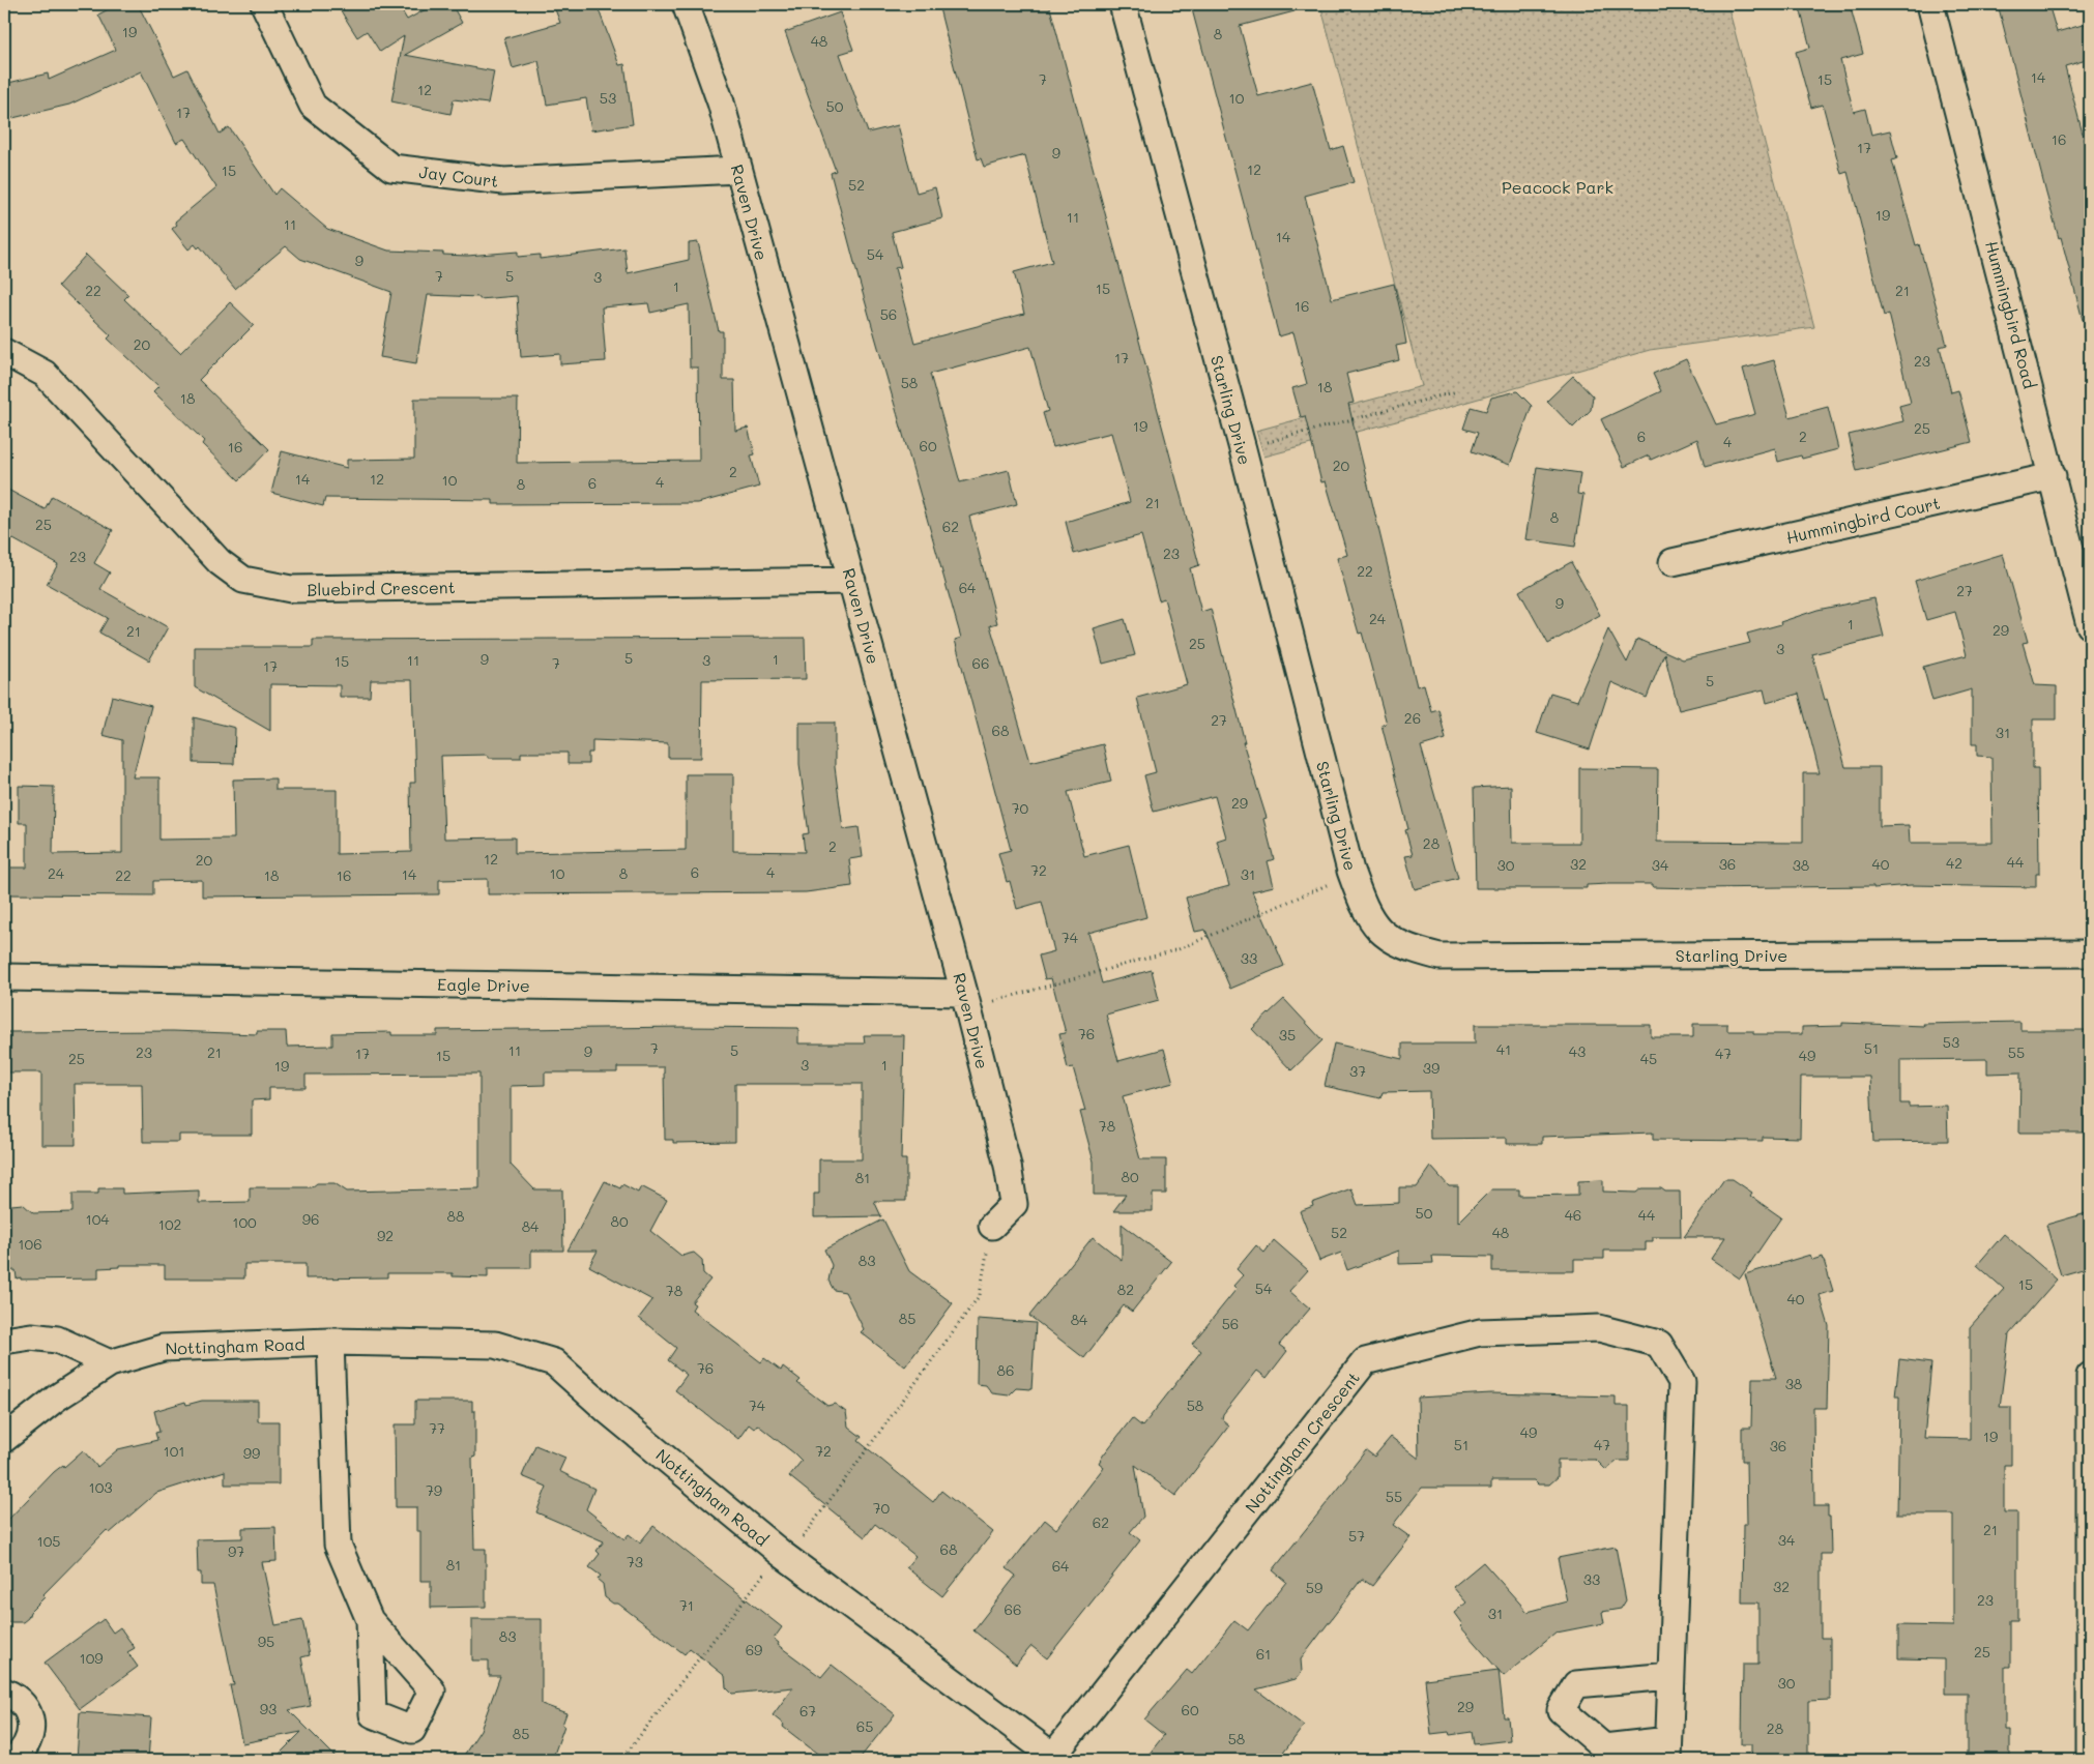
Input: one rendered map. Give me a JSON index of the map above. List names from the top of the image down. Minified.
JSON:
{"streets":{"street":["Jay Court","Raven Drive","Hummingbird Road","Starling Drive","Hummingbird Court","Bluebird Crescent","Eagle Drive","Nottingham Road","Nottingham Crescent"]},"crossings":[["Jay Court","Raven Drive"],["Raven Drive","Bluebird Crescent"],["Raven Drive","Eagle Drive"],["Hummingbird Road","Hummingbird Court"],["Nottingham Road","Nottingham Crescent"]],"parks":["Peacock Park"],"house_numbers":["19","8","48","14","7","15","12","53","10","50","17","16","17","9","12","15","52","19","11","11","14","54","9","7","5","3","1","15","22","21","16","56","20","17","23","58","18","18","19","25","6","2","4","60","16","20","2","14","12","10","4","6","8","21","8","25","62","23","23","22","64","27","9","24","1","29","21","25","3","5","9","1","11","3","15","7","66","17","5","26","27","68","31","29","70","28","2","12","20","44","42","32","36","40","30","34","38","72","6","4","24","10","8","14","31","22","18","16","74","33","76","35","53","7","51","41","11","5","9","43","23","21","55","17","47","15","49","25","45","3","1","19","39","37","78","80","81","50","46","44","88","104","96","80","100","102","84","52","48","92","106","83","15","54","82","78","40","85","84","56","76","86","38","74","58","77","49","19","51","47","36","101","72","99","103","79","55","70","62","21","57","34","105","68","97","73","81","64","33","32","59","23","71","66","31","83","95","69","25","61","109","30","29","93","60","67","65","28","85","58"]}
